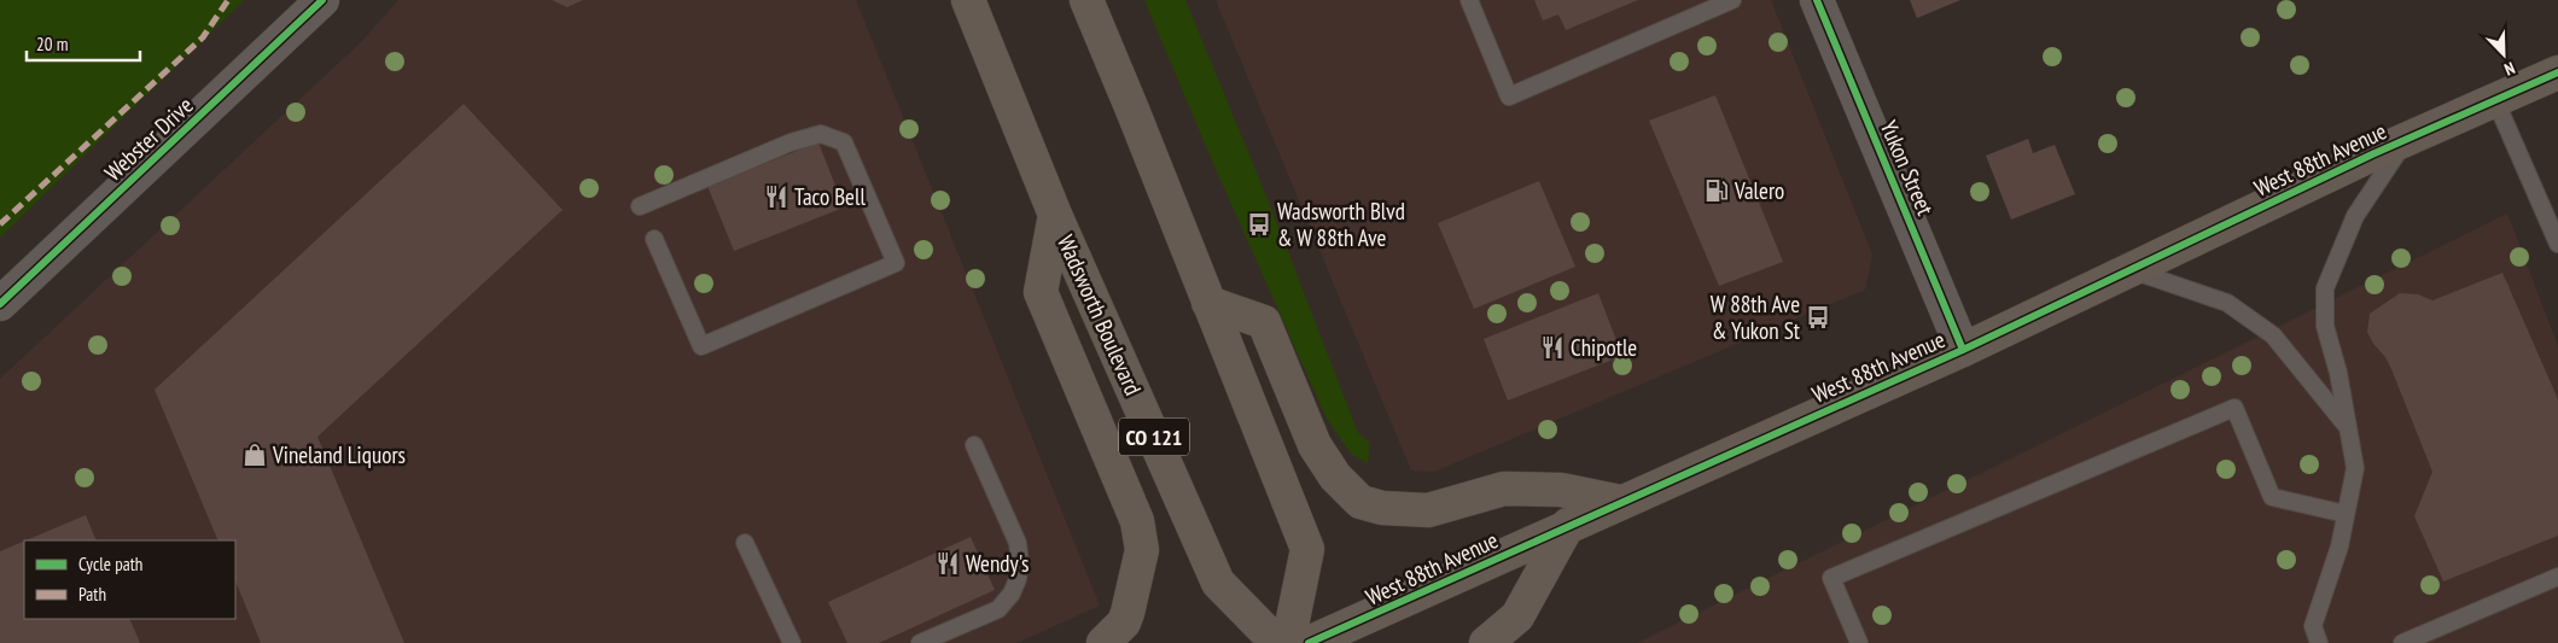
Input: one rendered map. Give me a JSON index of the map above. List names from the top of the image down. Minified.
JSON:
{"streets":{"main road":["West 88th Avenue","Wadsworth Boulevard","CO 121"],"street":["Webster Drive","Yukon Street"]},"crossings":[["West 88th Avenue","Yukon Street"]],"places":{"fuel station":["Valero"],"restaurant":["Taco Bell","Chipotle","Wendy's"],"bus stop":["Wadsworth Blvd & W 88th Ave","W 88th Ave & Yukon St"],"shop":["Vineland Liquors"]},"legend":["Cycle path","Path"],"scale_bar":"20 m","north":"bottom right"}
